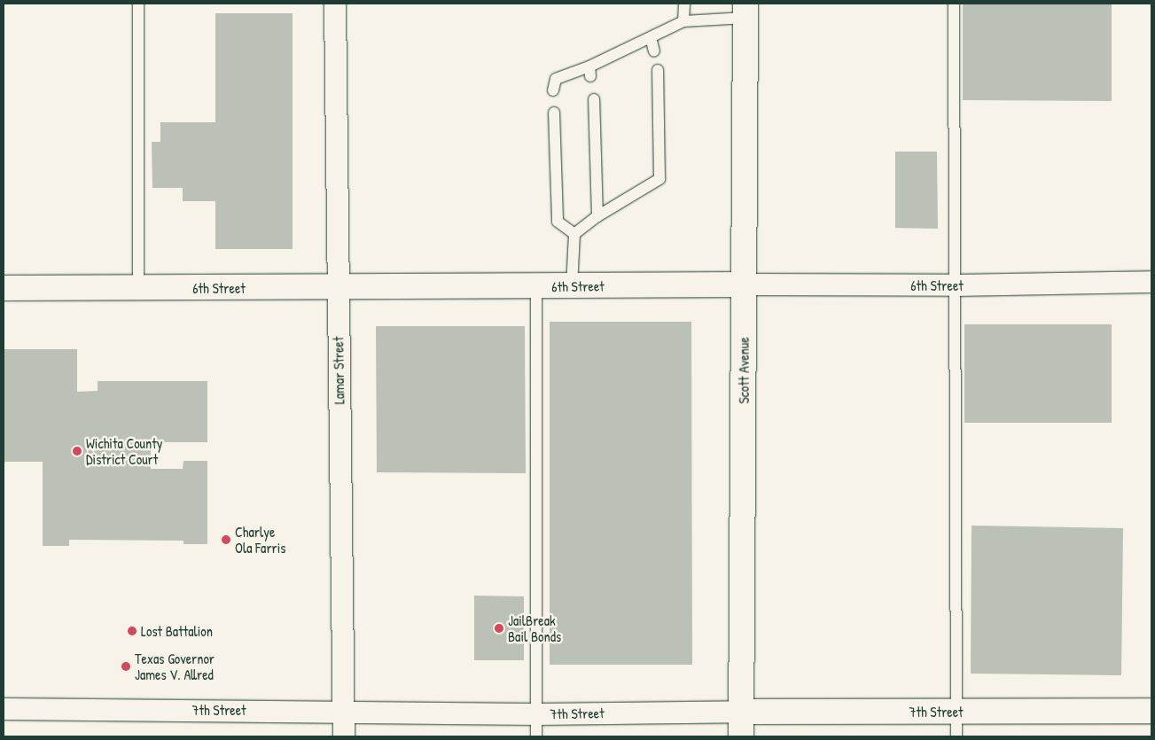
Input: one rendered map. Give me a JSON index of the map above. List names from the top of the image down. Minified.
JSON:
{"streets":{"main road":["6th Street","Scott Avenue","7th Street"],"street":["Lamar Street"]},"crossings":[["6th Street","Lamar Street"],["6th Street","Scott Avenue"],["Lamar Street","7th Street"],["Scott Avenue","7th Street"]],"places":["Wichita County District Court","Charlye Ola Farris","JailBreak Bail Bonds","Lost Battalion","Texas Governor James V. Allred"]}
